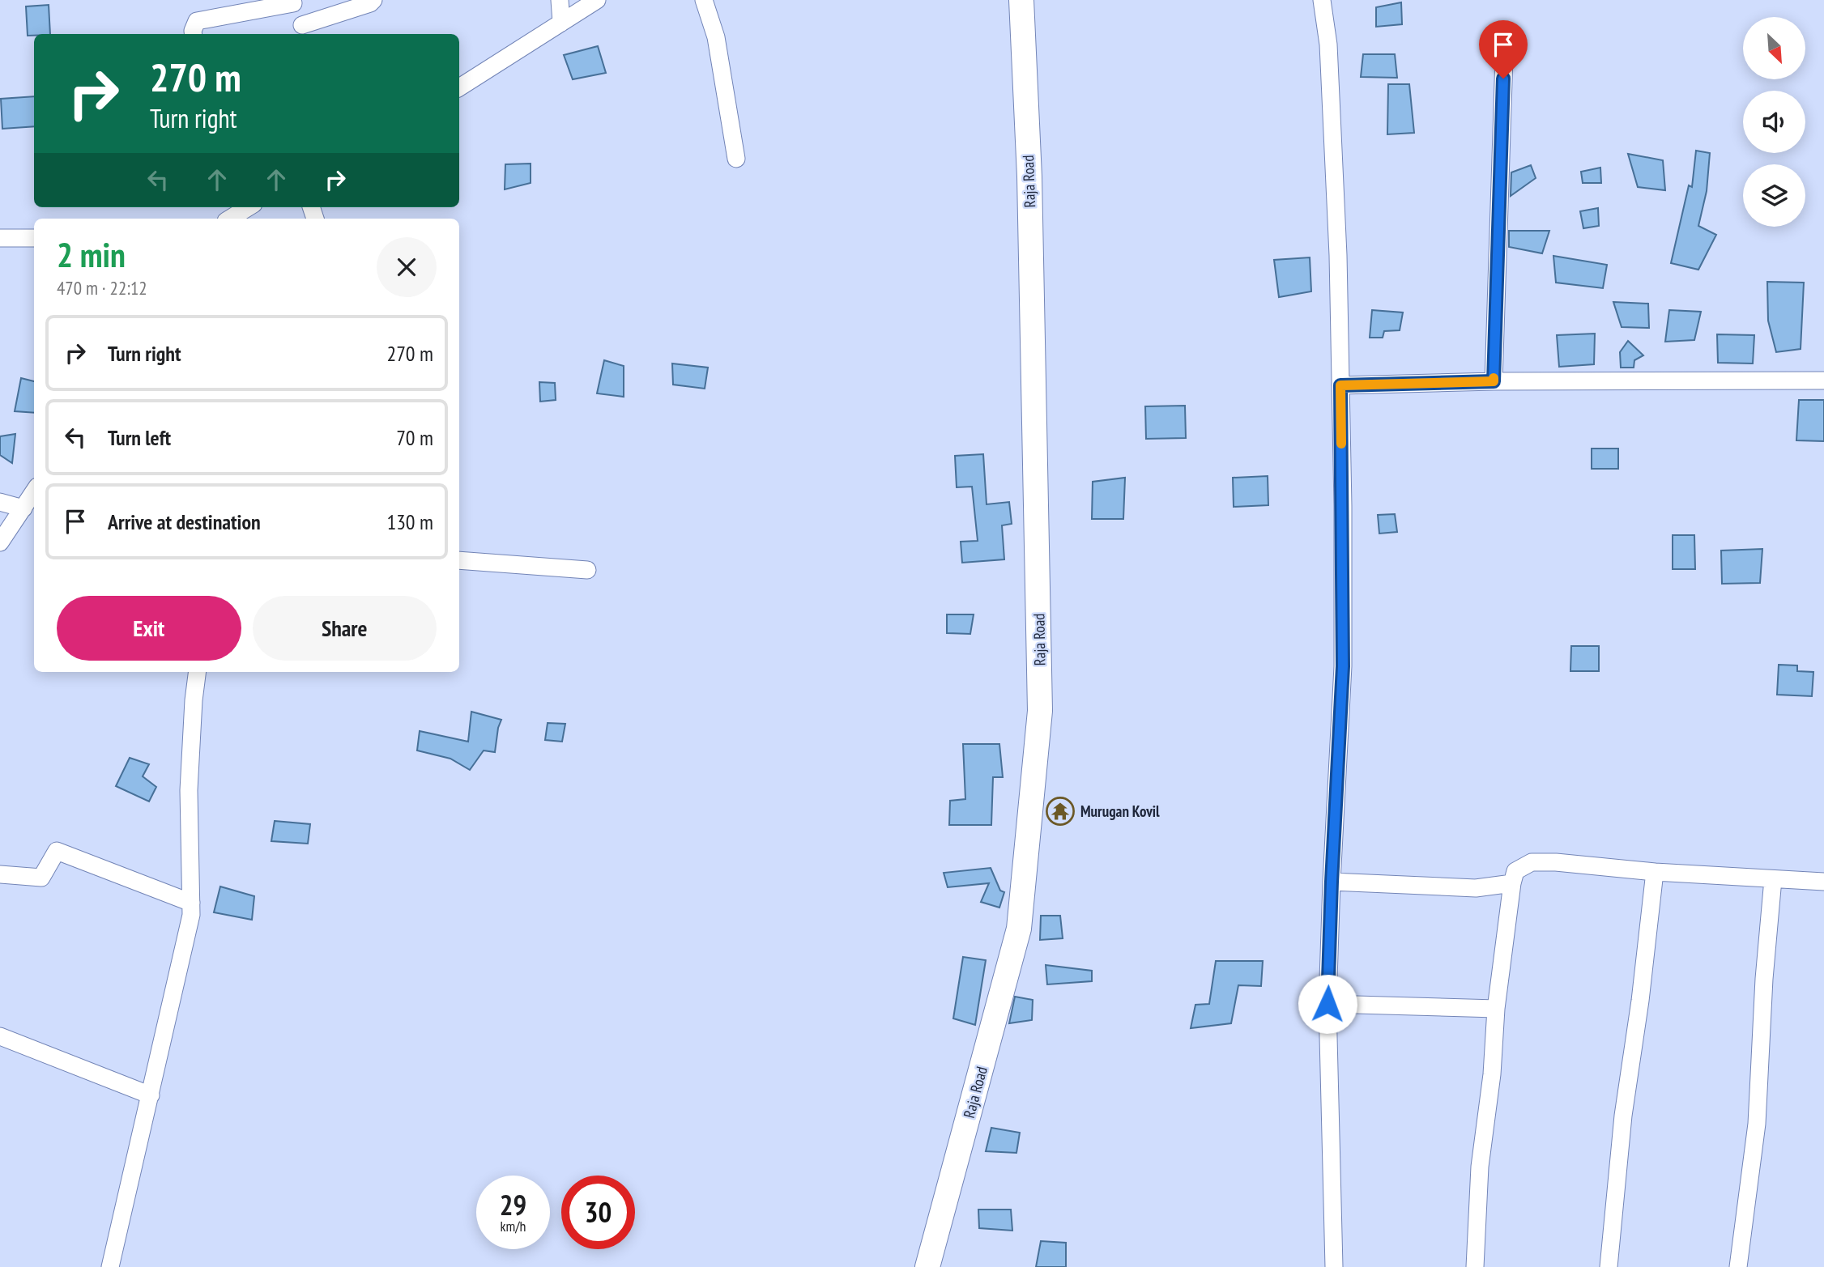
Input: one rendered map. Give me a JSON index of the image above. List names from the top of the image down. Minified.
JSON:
{"streets":{"street":["Raja Road"]},"places":{"temple":["Murugan Kovil"]},"north":"bottom right","page":{"turn":["270 m","Turn right"],"heading":["2 min","470 m · 22:12"],"list":[{"name":"Turn right","value":"270 m"},{"name":"Turn left","value":"70 m"},{"name":"Arrive at destination","value":"130 m"}],"buttons":["Exit","Share"],"speed":"29 km/h","limit":"30"}}
